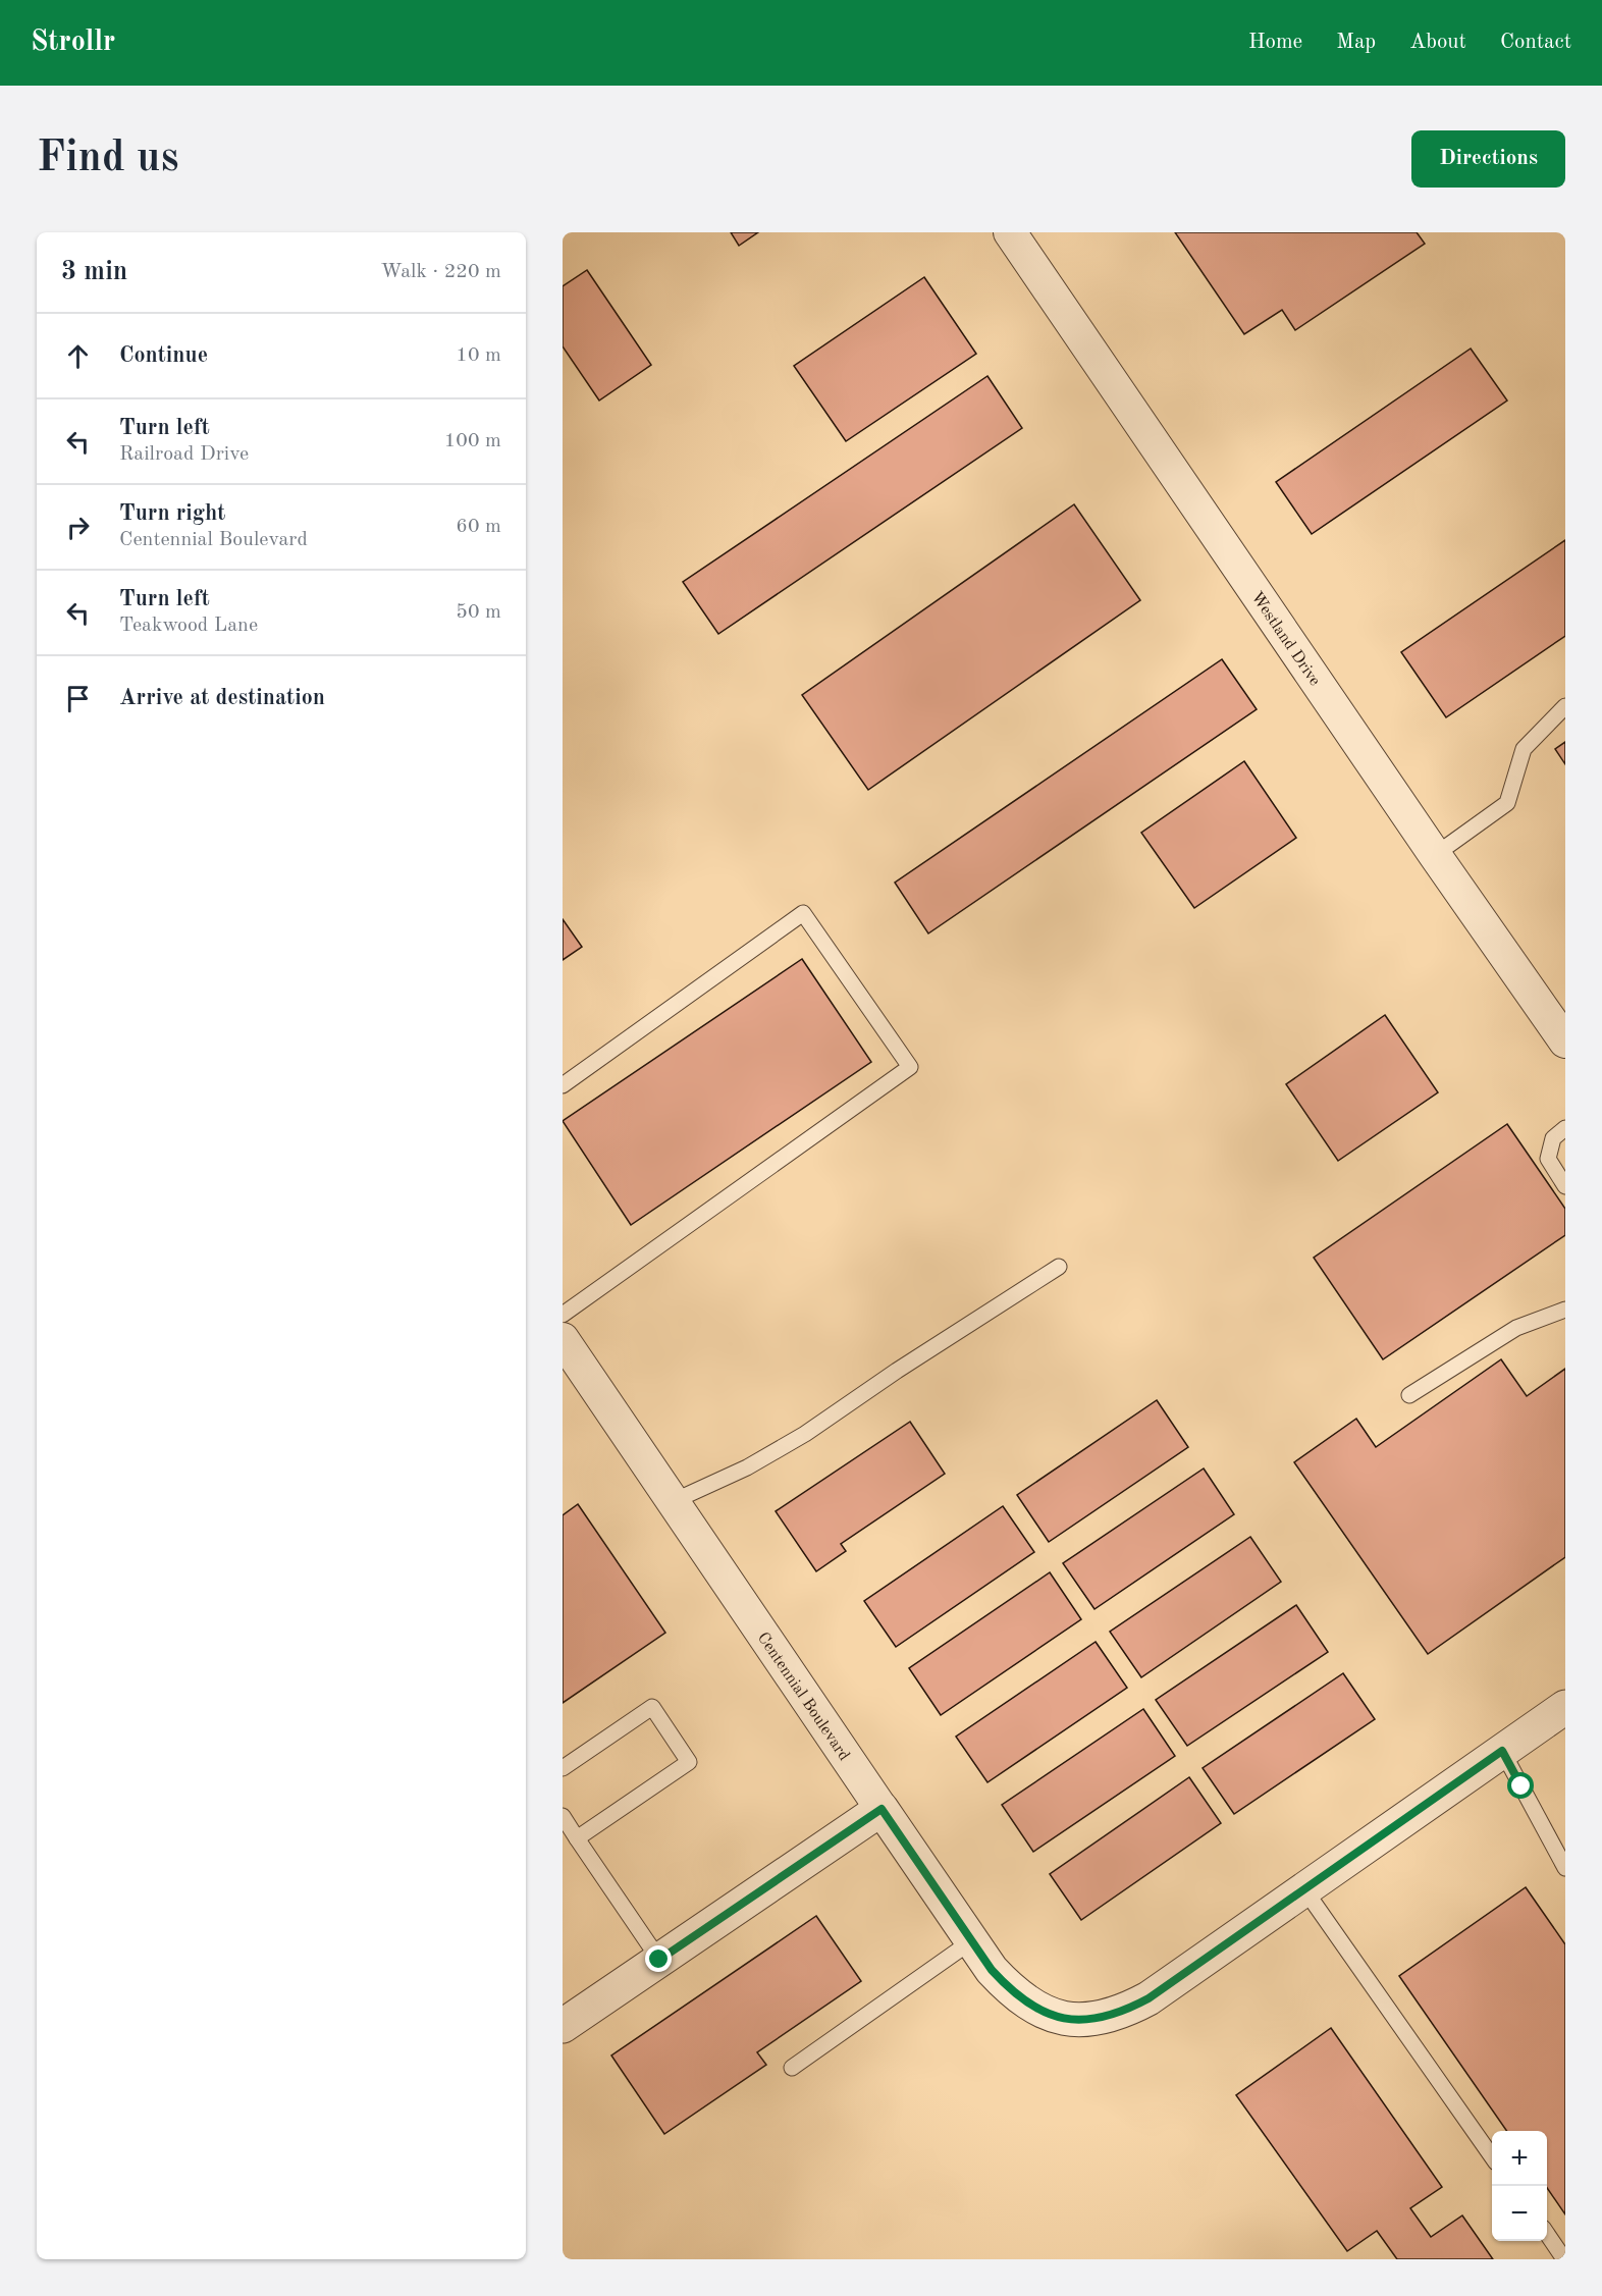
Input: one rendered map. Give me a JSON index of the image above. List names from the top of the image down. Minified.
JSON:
{"streets":{"street":["Westland Drive","Centennial Boulevard"]},"page":{"header":"Strollr","nav":["Home","Map","About","Contact"],"buttons":"Directions","title":"Find us","heading":["3 min","Walk · 220 m"],"list":[["Continue","10 m"],["Turn left","Railroad Drive","100 m"],["Turn right","Centennial Boulevard","60 m"],["Turn left","Teakwood Lane","50 m"],"Arrive at destination"],"map_buttons":["+","−"]}}
